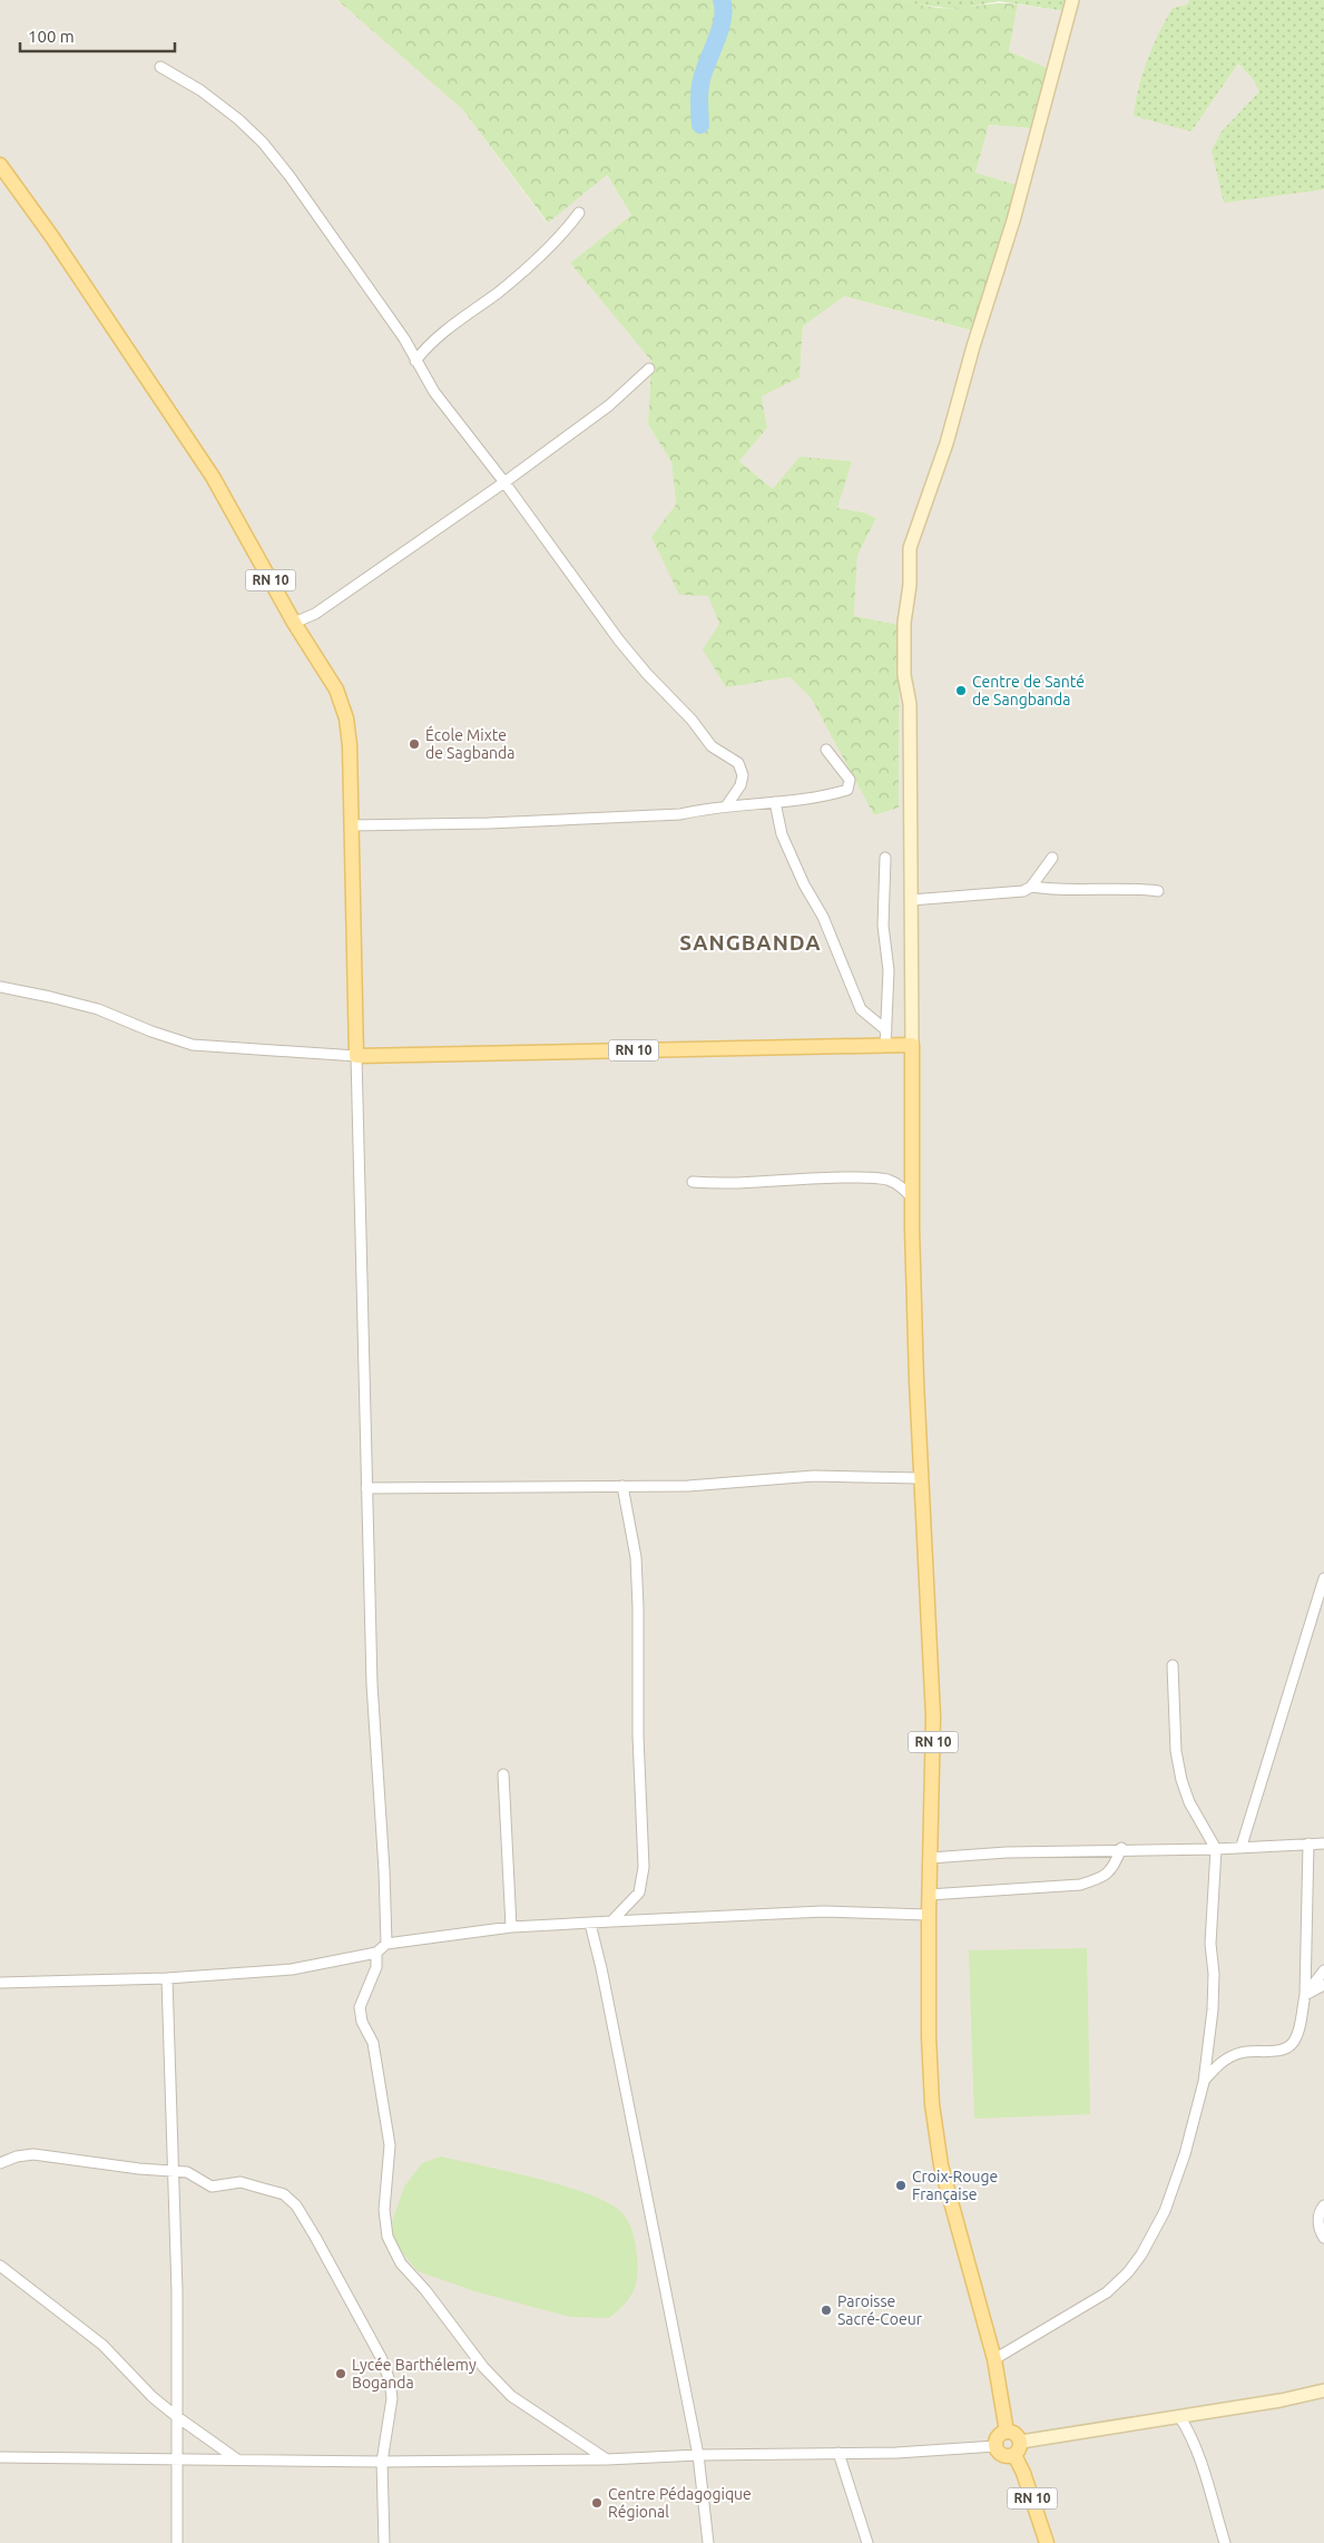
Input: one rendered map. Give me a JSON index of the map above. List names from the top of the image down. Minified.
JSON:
{"streets":{"main road":["RN 10"]},"districts":["SANGBANDA"],"places":["Centre de Santé de Sangbanda","École Mixte de Sagbanda","Croix-Rouge Française","Paroisse Sacré-Coeur","Lycée Barthélemy Boganda","Centre Pédagogique Régional"],"scale_bar":"100 m"}
